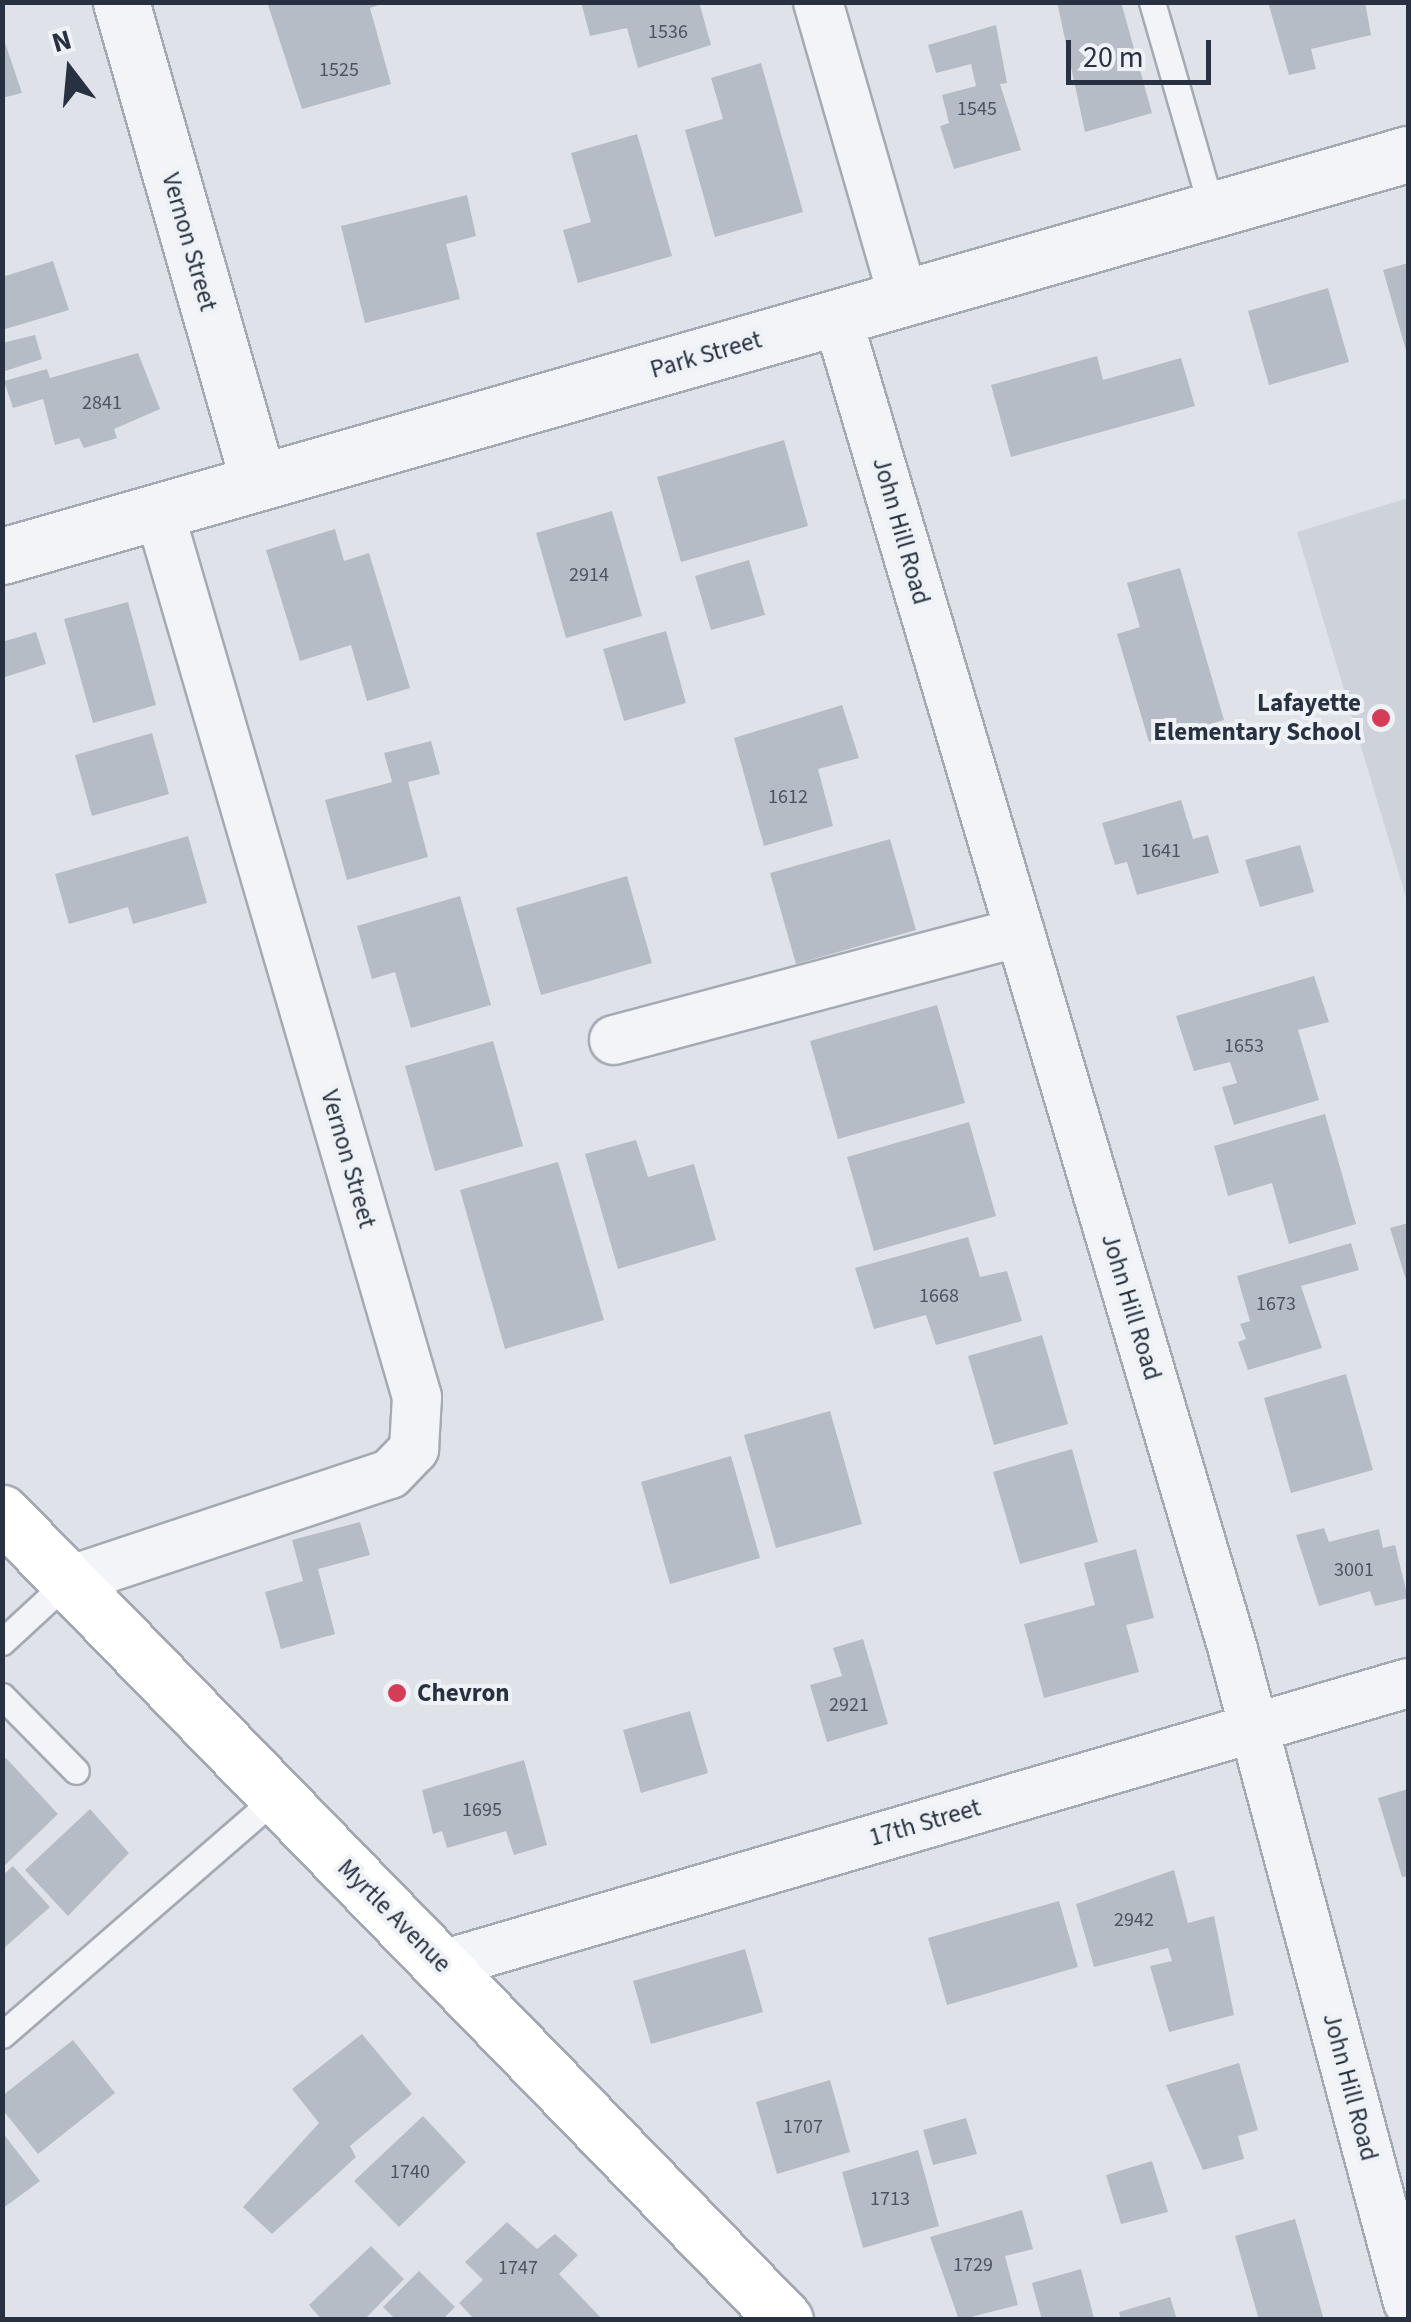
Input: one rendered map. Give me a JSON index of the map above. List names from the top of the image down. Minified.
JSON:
{"streets":{"main road":["Myrtle Avenue"],"street":["Vernon Street","Park Street","John Hill Road","17th Street"]},"crossings":[["Vernon Street","Park Street"],["Vernon Street","Myrtle Avenue"],["Park Street","John Hill Road"],["John Hill Road","17th Street"],["17th Street","Myrtle Avenue"]],"places":["Lafayette Elementary School","Chevron"],"house_numbers":["1536","1525","1545","2841","2914","1612","1641","1653","1668","1673","3001","2921","1695","2942","1707","1740","1713","1729","1747"],"scale_bar":"20 m","north":"top"}
